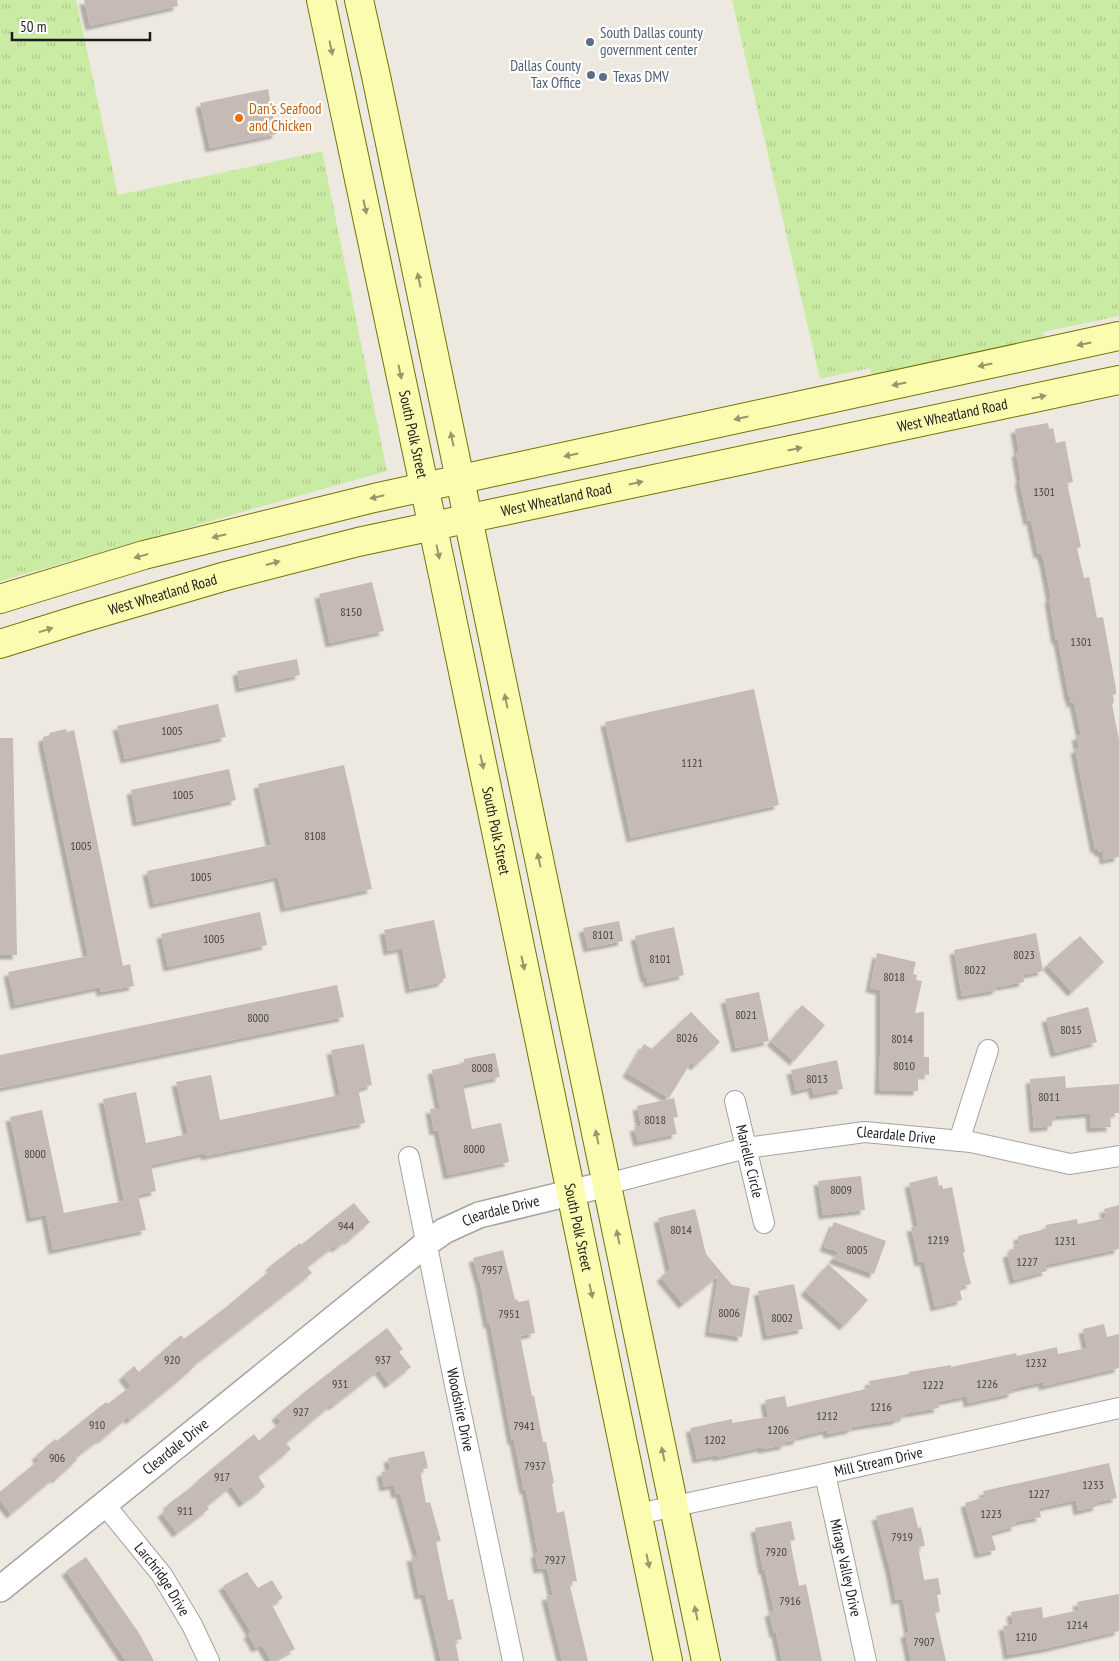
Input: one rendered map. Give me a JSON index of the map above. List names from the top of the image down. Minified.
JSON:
{"streets":{"main road":["West Wheatland Road","South Polk Street"],"street":["Cleardale Drive","Marielle Circle","Woodshire Drive","Mill Stream Drive","Mirage Valley Drive","Larchridge Drive"]},"crossings":[["West Wheatland Road","South Polk Street"],["South Polk Street","Cleardale Drive"],["South Polk Street","Mill Stream Drive"],["Cleardale Drive","Marielle Circle"],["Cleardale Drive","Woodshire Drive"],["Cleardale Drive","Larchridge Drive"],["Mill Stream Drive","Mirage Valley Drive"]],"places":["South Dallas county government center","Dallas County Tax Office","Texas DMV","Dan's Seafood and Chicken"],"house_numbers":["1301","8150","1301","1005","1121","1005","8108","1005","1005","8101","1005","8023","8101","8022","8018","8021","8000","8015","8026","8014","8010","8008","8013","8011","8018","8000","8000","8009","944","8014","1219","1231","8005","1227","7957","8006","7951","8002","920","937","1232","931","1226","1222","1216","927","1212","910","7941","1206","1202","906","7937","917","1233","1227","911","1223","7919","7920","7927","7916","1214","1210","7907"],"scale_bar":"50 m"}
